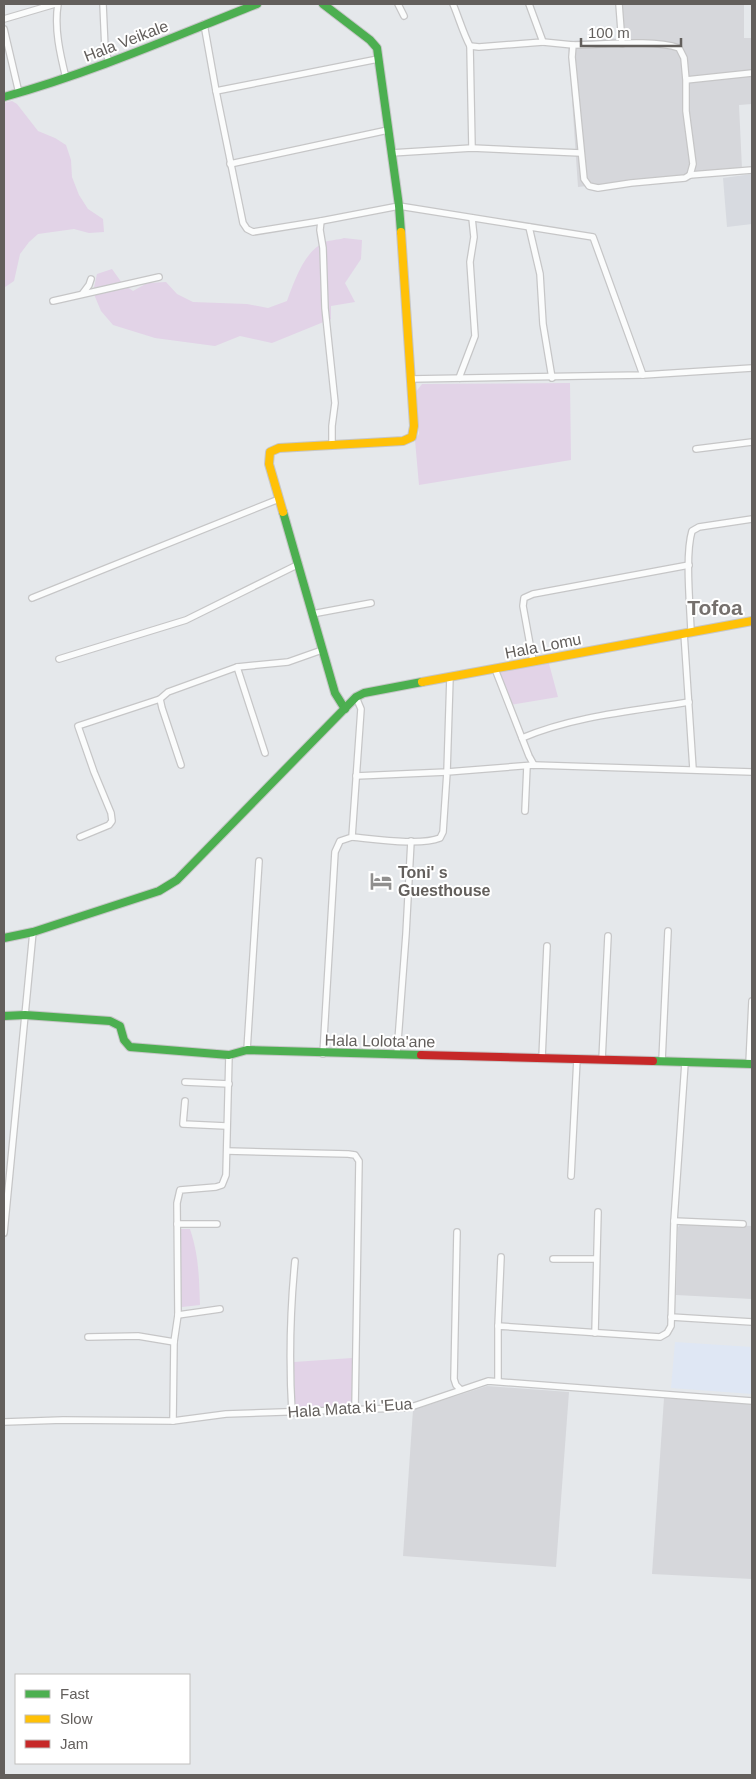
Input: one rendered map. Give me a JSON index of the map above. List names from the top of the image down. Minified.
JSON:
{"streets":{"street":["Hala Veikale","Hala Lomu","Hala Lolota'ane","Hala Mata ki 'Eua"]},"districts":["Tofoa"],"places":{"hotel":["Toni' s Guesthouse"]},"legend":["Fast","Slow","Jam"],"scale_bar":"100 m"}
